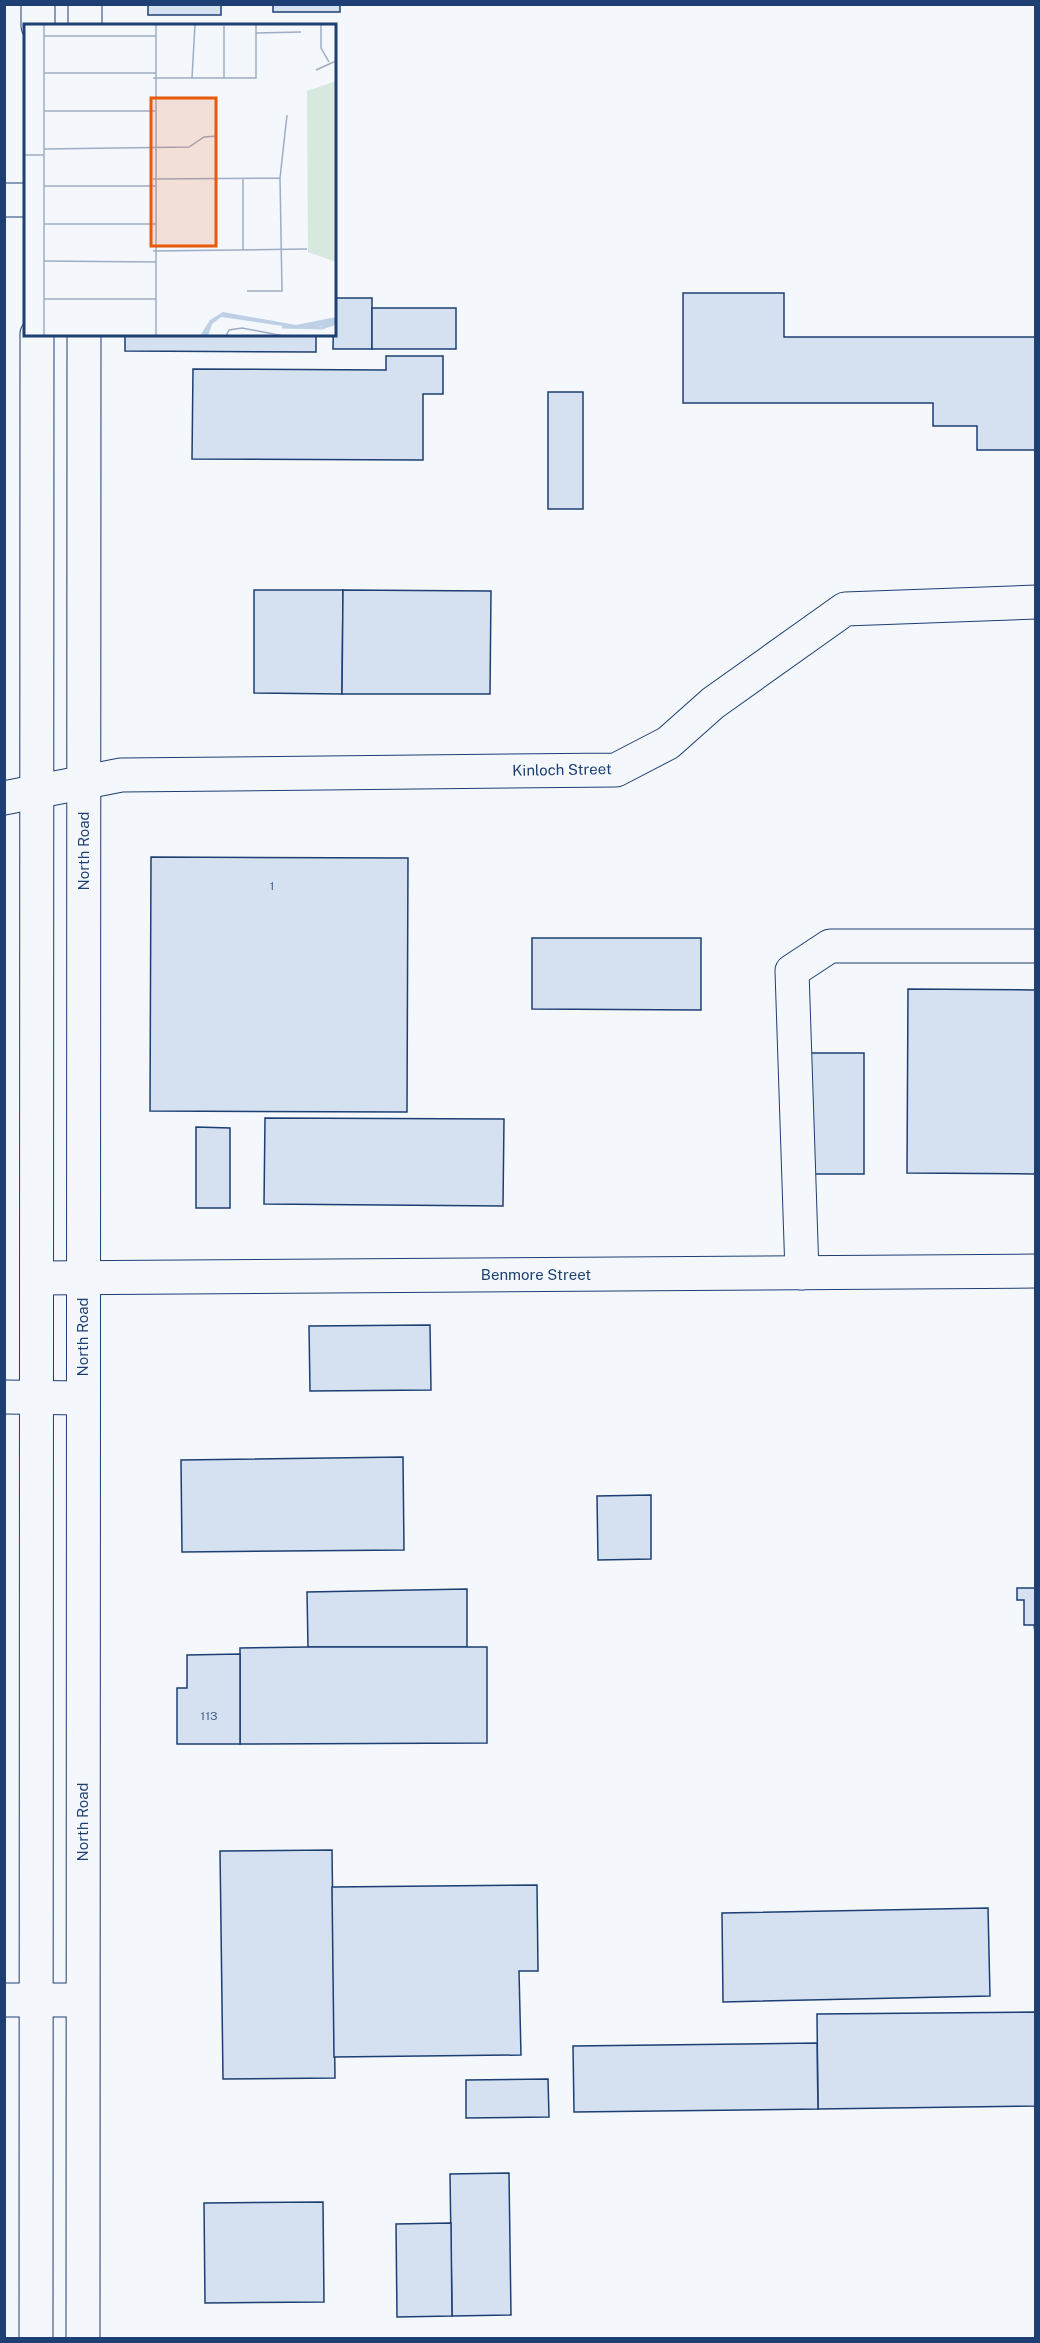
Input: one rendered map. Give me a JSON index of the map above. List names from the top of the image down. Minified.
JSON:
{"streets":{"main road":["Kinloch Street","North Road","Benmore Street"]},"crossings":[["Kinloch Street","North Road"],["North Road","Benmore Street"]],"house_numbers":["1","113"]}
